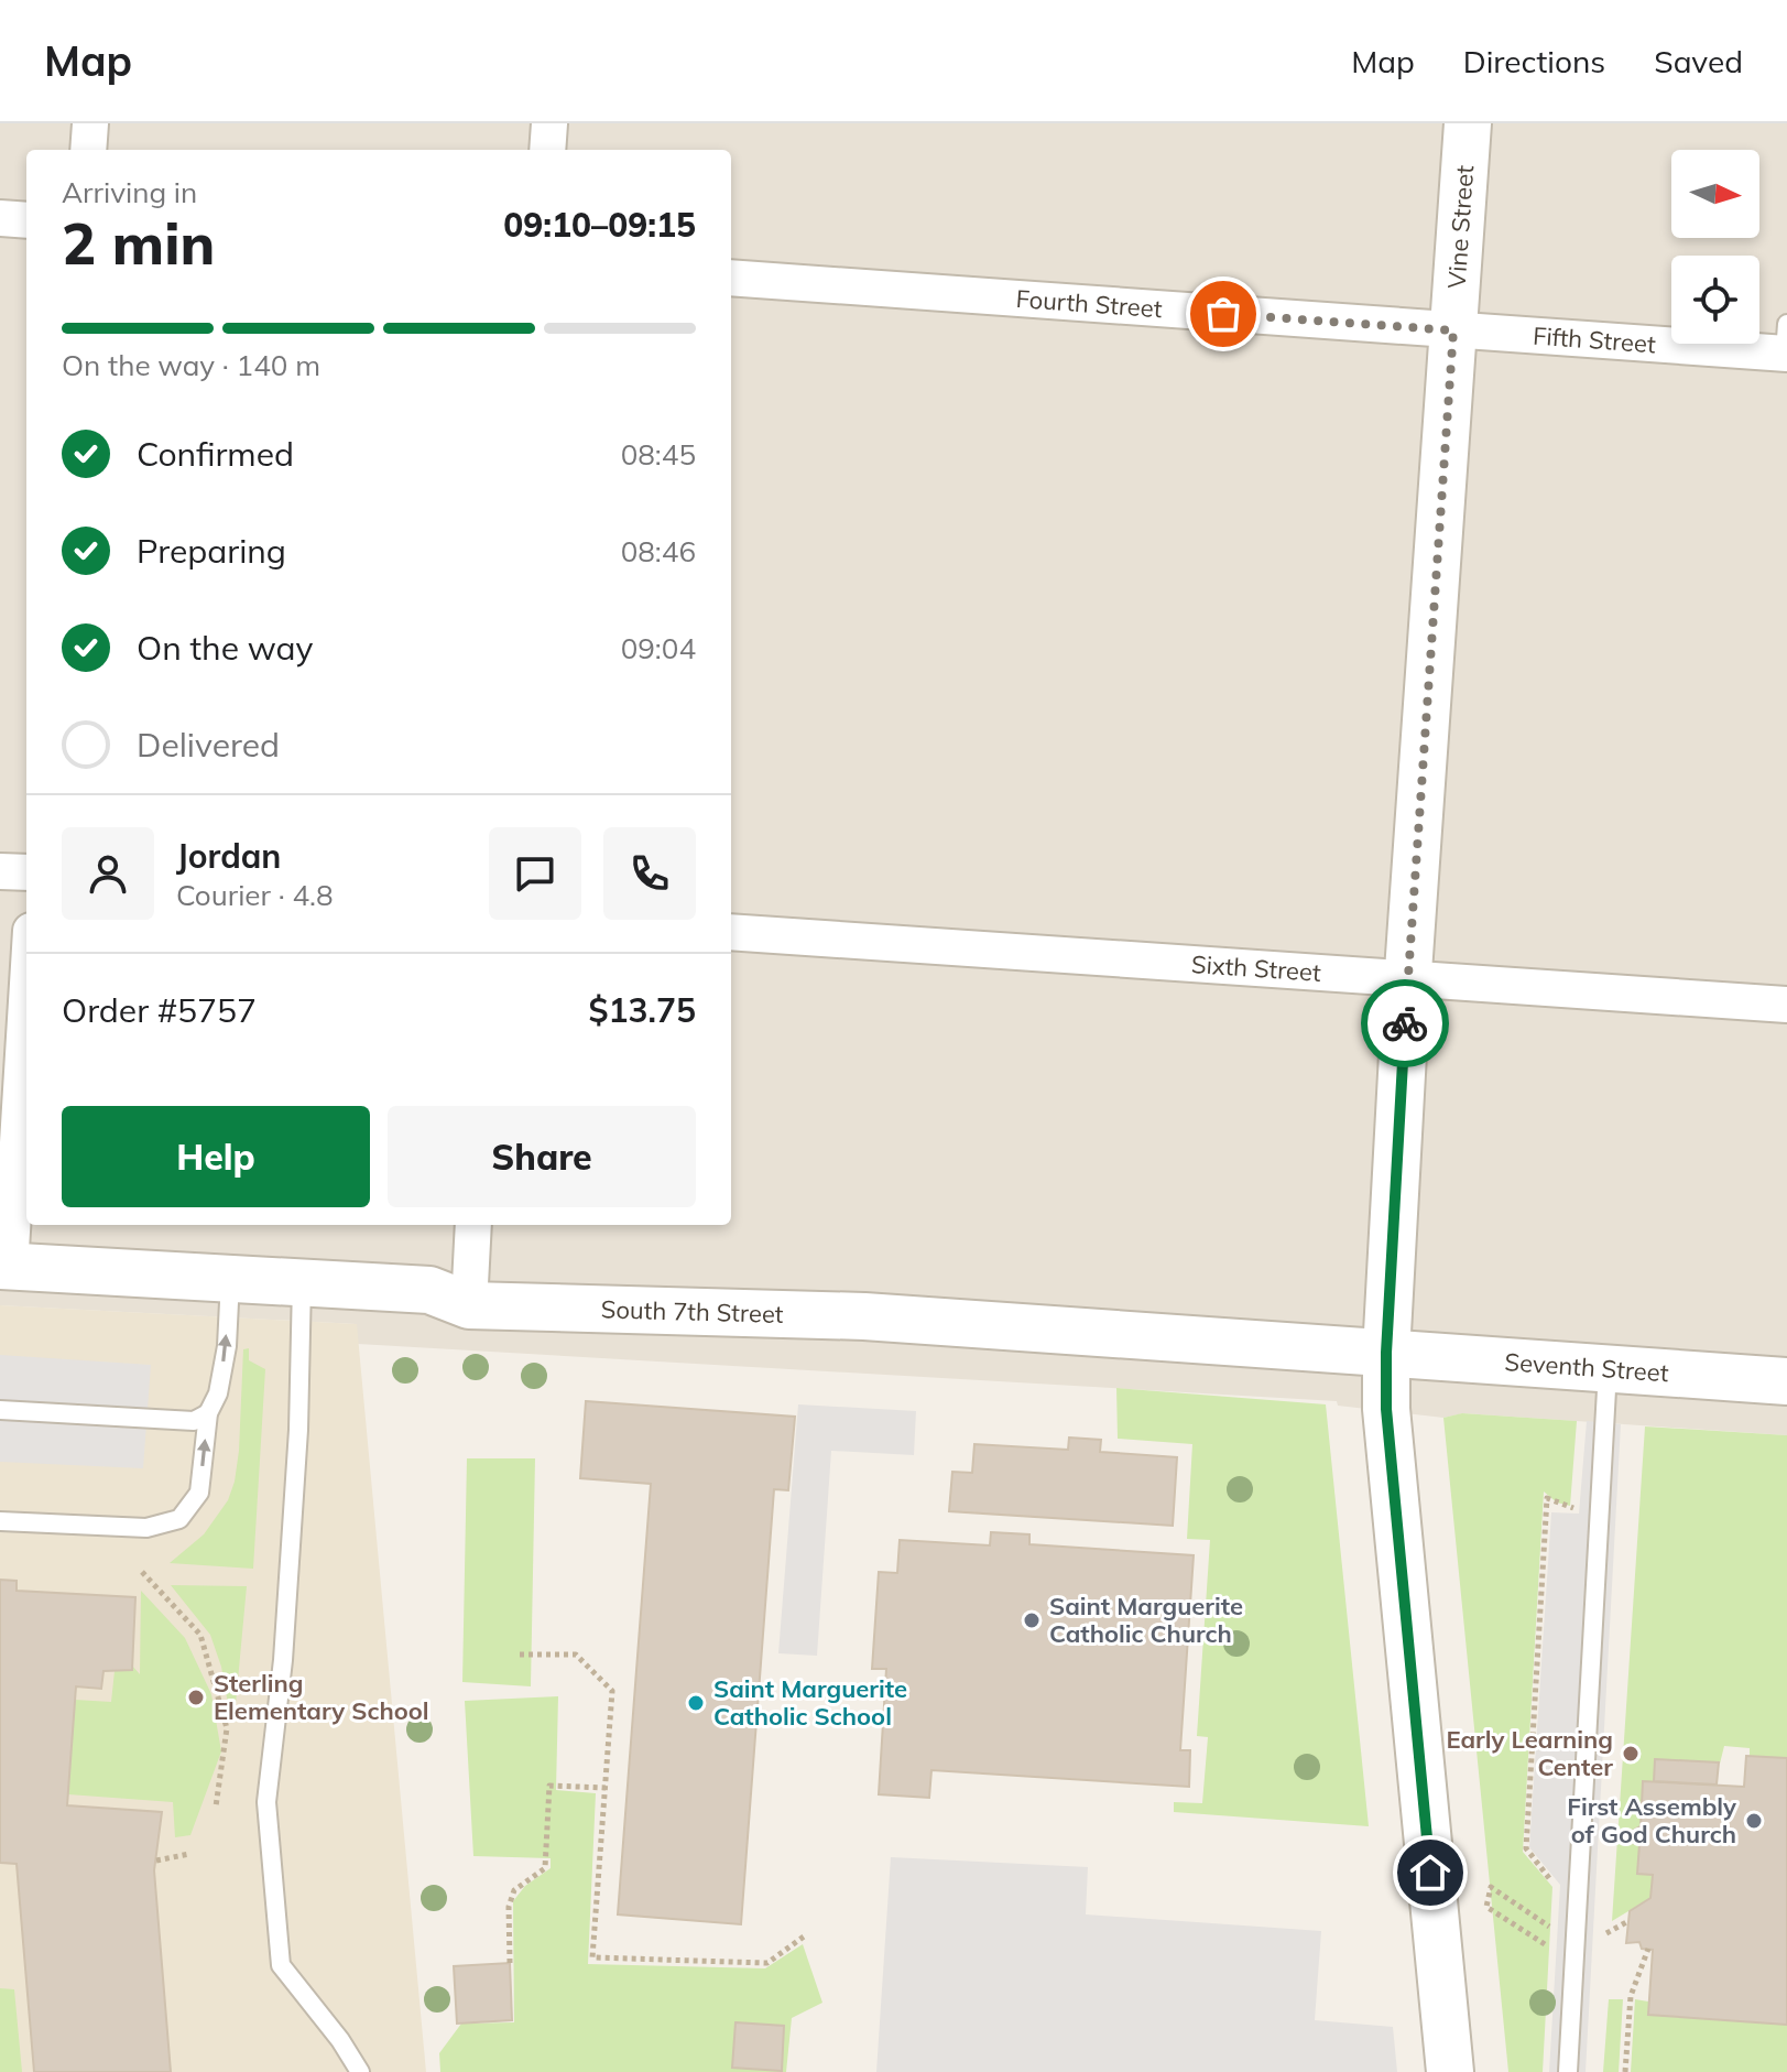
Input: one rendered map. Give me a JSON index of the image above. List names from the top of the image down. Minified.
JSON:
{"streets":{"street":["Vine Street","Fourth Street","Fifth Street","Sixth Street","South 7th Street","Seventh Street"]},"crossings":[["Vine Street","Fourth Street"],["Vine Street","Fifth Street"],["Vine Street","Sixth Street"],["Vine Street","South 7th Street"],["Vine Street","Seventh Street"],["Fourth Street","Fifth Street"],["South 7th Street","Seventh Street"]],"places":["Saint Marguerite Catholic Church","Sterling Elementary School","Saint Marguerite Catholic School","Early Learning Center","First Assembly of God Church"],"north":"right","page":{"header":"Map","nav":["Map","Directions","Saved"],"heading":["2 min","Arriving in","09:10–09:15"],"panel":["Jordan","Courier · 4.8","Order #5757","$13.75"],"bar":"On the way · 140 m","list":[["Confirmed","08:45"],["Preparing","08:46"],["On the way","09:04"],"Delivered"],"buttons":["Help","Share"]}}
